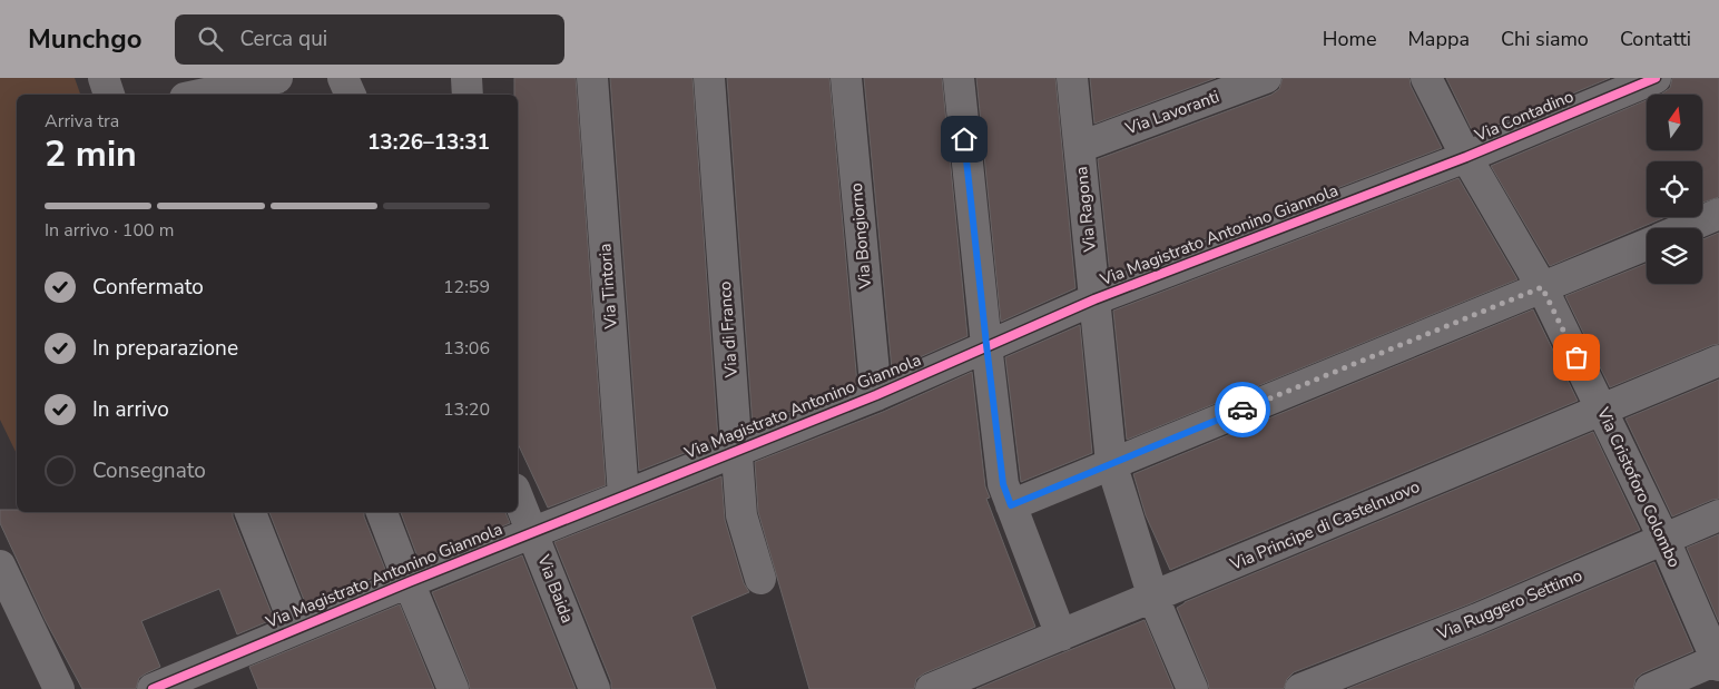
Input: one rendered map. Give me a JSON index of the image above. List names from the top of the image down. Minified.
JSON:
{"streets":{"street":["Via Lavoranti","Via Contadino","Via Ragona","Via Magistrato Antonino Giannola","Via Bongiorno","Via Tintoria","Via di Franco","Via Cristoforo Colombo","Via Principe di Castelnuovo","Via Baida","Via Ruggero Settimo"]},"crossings":[["Via Lavoranti","Via Ragona"],["Via Contadino","Via Magistrato Antonino Giannola"],["Via Contadino","Via Cristoforo Colombo"],["Via Ragona","Via Magistrato Antonino Giannola"],["Via Ragona","Via Principe di Castelnuovo"],["Via Magistrato Antonino Giannola","Via Bongiorno"],["Via Magistrato Antonino Giannola","Via Tintoria"],["Via Magistrato Antonino Giannola","Via di Franco"],["Via Magistrato Antonino Giannola","Via Cristoforo Colombo"],["Via Magistrato Antonino Giannola","Via Baida"],["Via Cristoforo Colombo","Via Principe di Castelnuovo"],["Via Cristoforo Colombo","Via Ruggero Settimo"]],"north":"top","page":{"header":"Munchgo","search":"Cerca qui","nav":["Home","Mappa","Chi siamo","Contatti"],"heading":["2 min","Arriva tra","13:26–13:31"],"bar":"In arrivo · 100 m","list":[["Confermato","12:59"],["In preparazione","13:06"],["In arrivo","13:20"],"Consegnato"]}}
